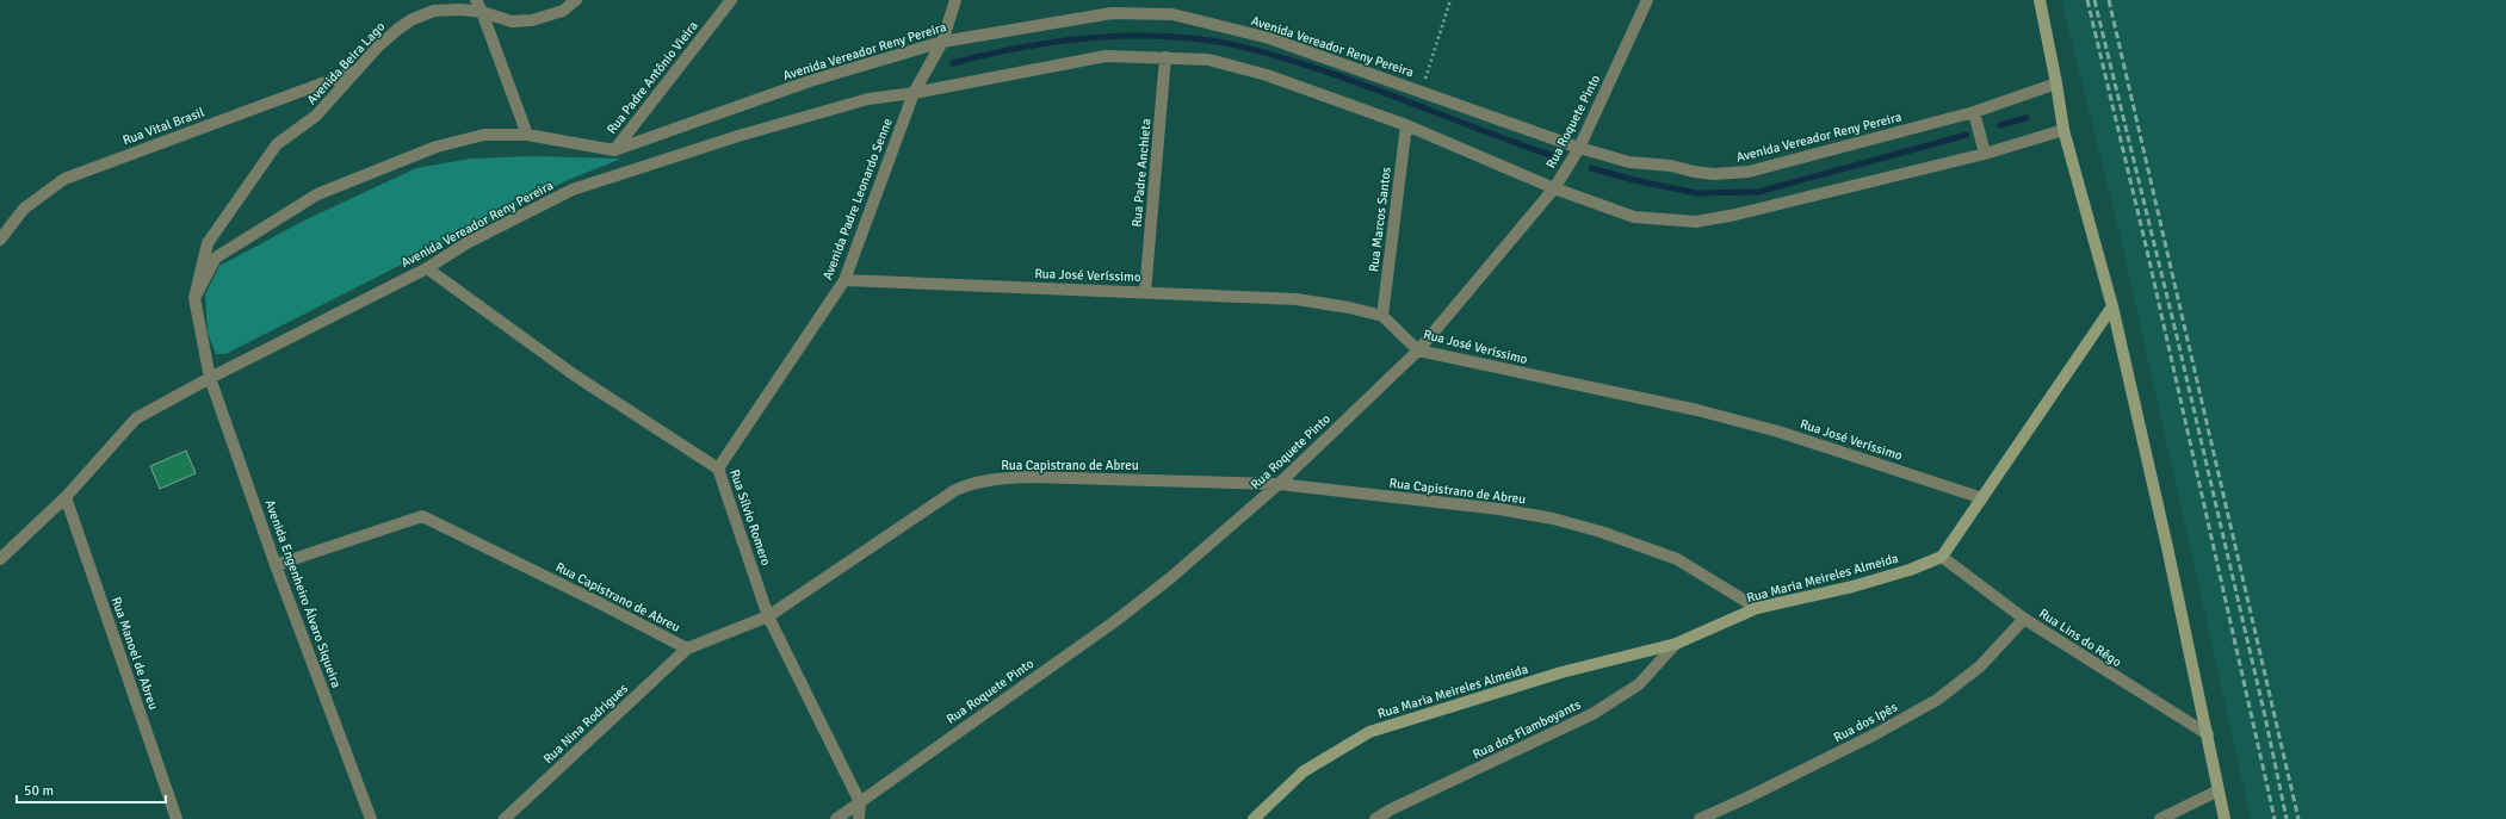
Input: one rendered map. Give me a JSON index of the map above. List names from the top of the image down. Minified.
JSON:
{"streets":{"street":["Avenida Vereador Reny Pereira","Avenida Beira Lago","Rua Padre Antônio Vieira","Rua Roquete Pinto","Rua Vital Brasil","Rua Padre Anchieta","Avenida Padre Leonardo Senne","Rua Marcos Santos","Rua José Veríssimo","Rua Capistrano de Abreu","Rua Sílvio Romero","Rua Maria Meireles Almeida","Avenida Engenheiro Álvaro Siqueira","Rua Lins do Rêgo","Rua Manoel de Abreu","Rua dos Ipês","Rua Nina Rodrigues","Rua dos Flamboyants"]},"crossings":[["Avenida Vereador Reny Pereira","Avenida Beira Lago"],["Avenida Vereador Reny Pereira","Rua Padre Antônio Vieira"],["Avenida Vereador Reny Pereira","Rua Roquete Pinto"],["Avenida Vereador Reny Pereira","Rua Padre Anchieta"],["Avenida Vereador Reny Pereira","Avenida Padre Leonardo Senne"],["Avenida Vereador Reny Pereira","Rua Marcos Santos"],["Avenida Vereador Reny Pereira","Rua Sílvio Romero"],["Avenida Vereador Reny Pereira","Avenida Engenheiro Álvaro Siqueira"],["Avenida Vereador Reny Pereira","Rua Manoel de Abreu"],["Avenida Beira Lago","Rua Vital Brasil"],["Avenida Beira Lago","Avenida Engenheiro Álvaro Siqueira"],["Rua Roquete Pinto","Rua José Veríssimo"],["Rua Roquete Pinto","Rua Capistrano de Abreu"],["Rua Roquete Pinto","Rua Sílvio Romero"],["Rua Padre Anchieta","Rua José Veríssimo"],["Avenida Padre Leonardo Senne","Rua José Veríssimo"],["Avenida Padre Leonardo Senne","Rua Sílvio Romero"],["Rua Marcos Santos","Rua José Veríssimo"],["Rua Capistrano de Abreu","Rua Sílvio Romero"],["Rua Capistrano de Abreu","Rua Maria Meireles Almeida"],["Rua Capistrano de Abreu","Avenida Engenheiro Álvaro Siqueira"],["Rua Capistrano de Abreu","Rua Nina Rodrigues"],["Rua Maria Meireles Almeida","Rua Lins do Rêgo"],["Rua Maria Meireles Almeida","Rua dos Flamboyants"],["Rua Lins do Rêgo","Rua dos Ipês"]],"scale_bar":"50 m"}
